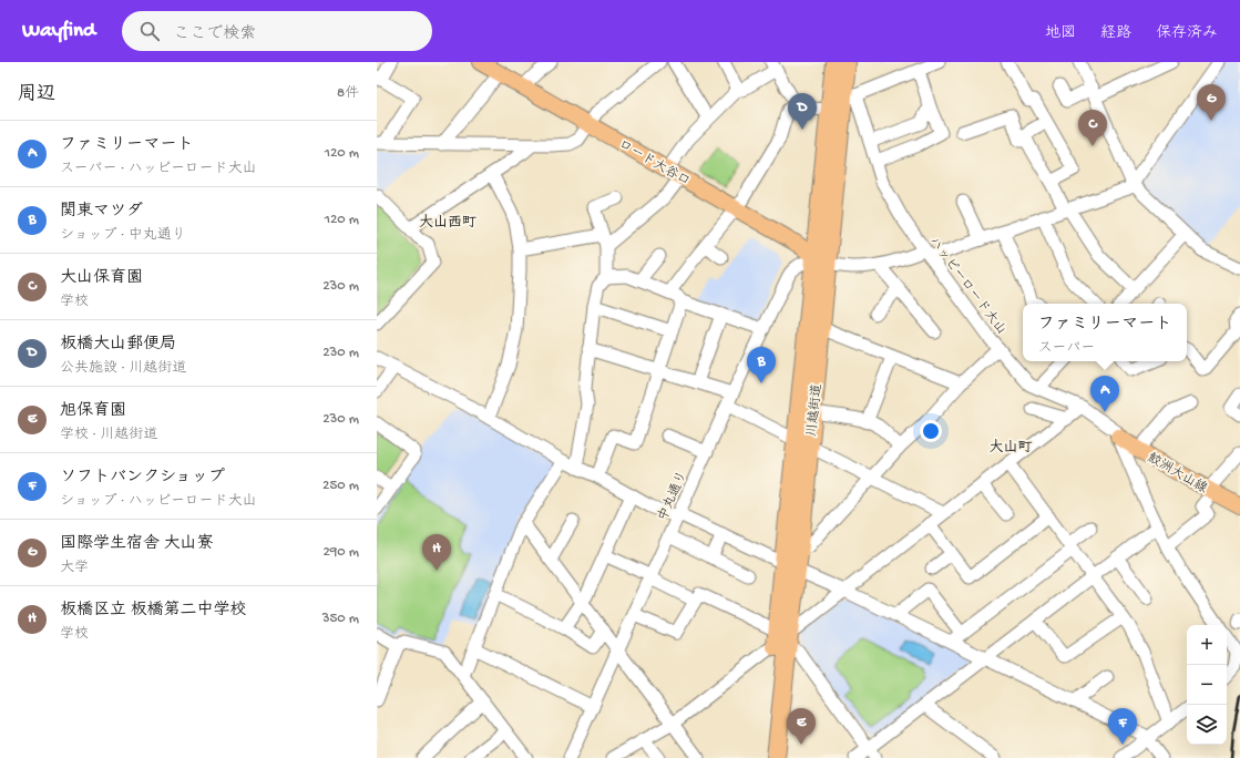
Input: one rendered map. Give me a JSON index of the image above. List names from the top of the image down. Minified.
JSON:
{"streets":{"highway":["川越街道"],"main road":["ロード大谷口","鮫洲大山線"],"street":["ハッピーロード大山","中丸通り"]},"crossings":[["ロード大谷口","川越街道"],["ロード大谷口","中丸通り"],["ハッピーロード大山","川越街道"],["ハッピーロード大山","鮫洲大山線"],["川越街道","中丸通り"]],"districts":["大山西町","大山町"],"page":{"header":"Wayfind","search":"ここで検索","nav":["地図","経路","保存済み"],"heading":["周辺","8件"],"pins":["G","D","C","B","A","H","E","F"],"list":[{"mark":"A","name":"ファミリーマート","note":"スーパー · ハッピーロード大山","value":"120 m"},{"mark":"B","name":"関東マツダ","note":"ショップ · 中丸通り","value":"120 m"},{"mark":"C","name":"大山保育園","note":"学校","value":"230 m"},{"mark":"D","name":"板橋大山郵便局","note":"公共施設 · 川越街道","value":"230 m"},{"mark":"E","name":"旭保育園","note":"学校 · 川越街道","value":"230 m"},{"mark":"F","name":"ソフトバンクショップ","note":"ショップ · ハッピーロード大山","value":"250 m"},{"mark":"G","name":"国際学生宿舎 大山寮","note":"大学","value":"290 m"},{"mark":"H","name":"板橋区立 板橋第二中学校","note":"学校","value":"350 m"}],"popup":["ファミリーマート","スーパー"],"map_buttons":["+","−"]}}
